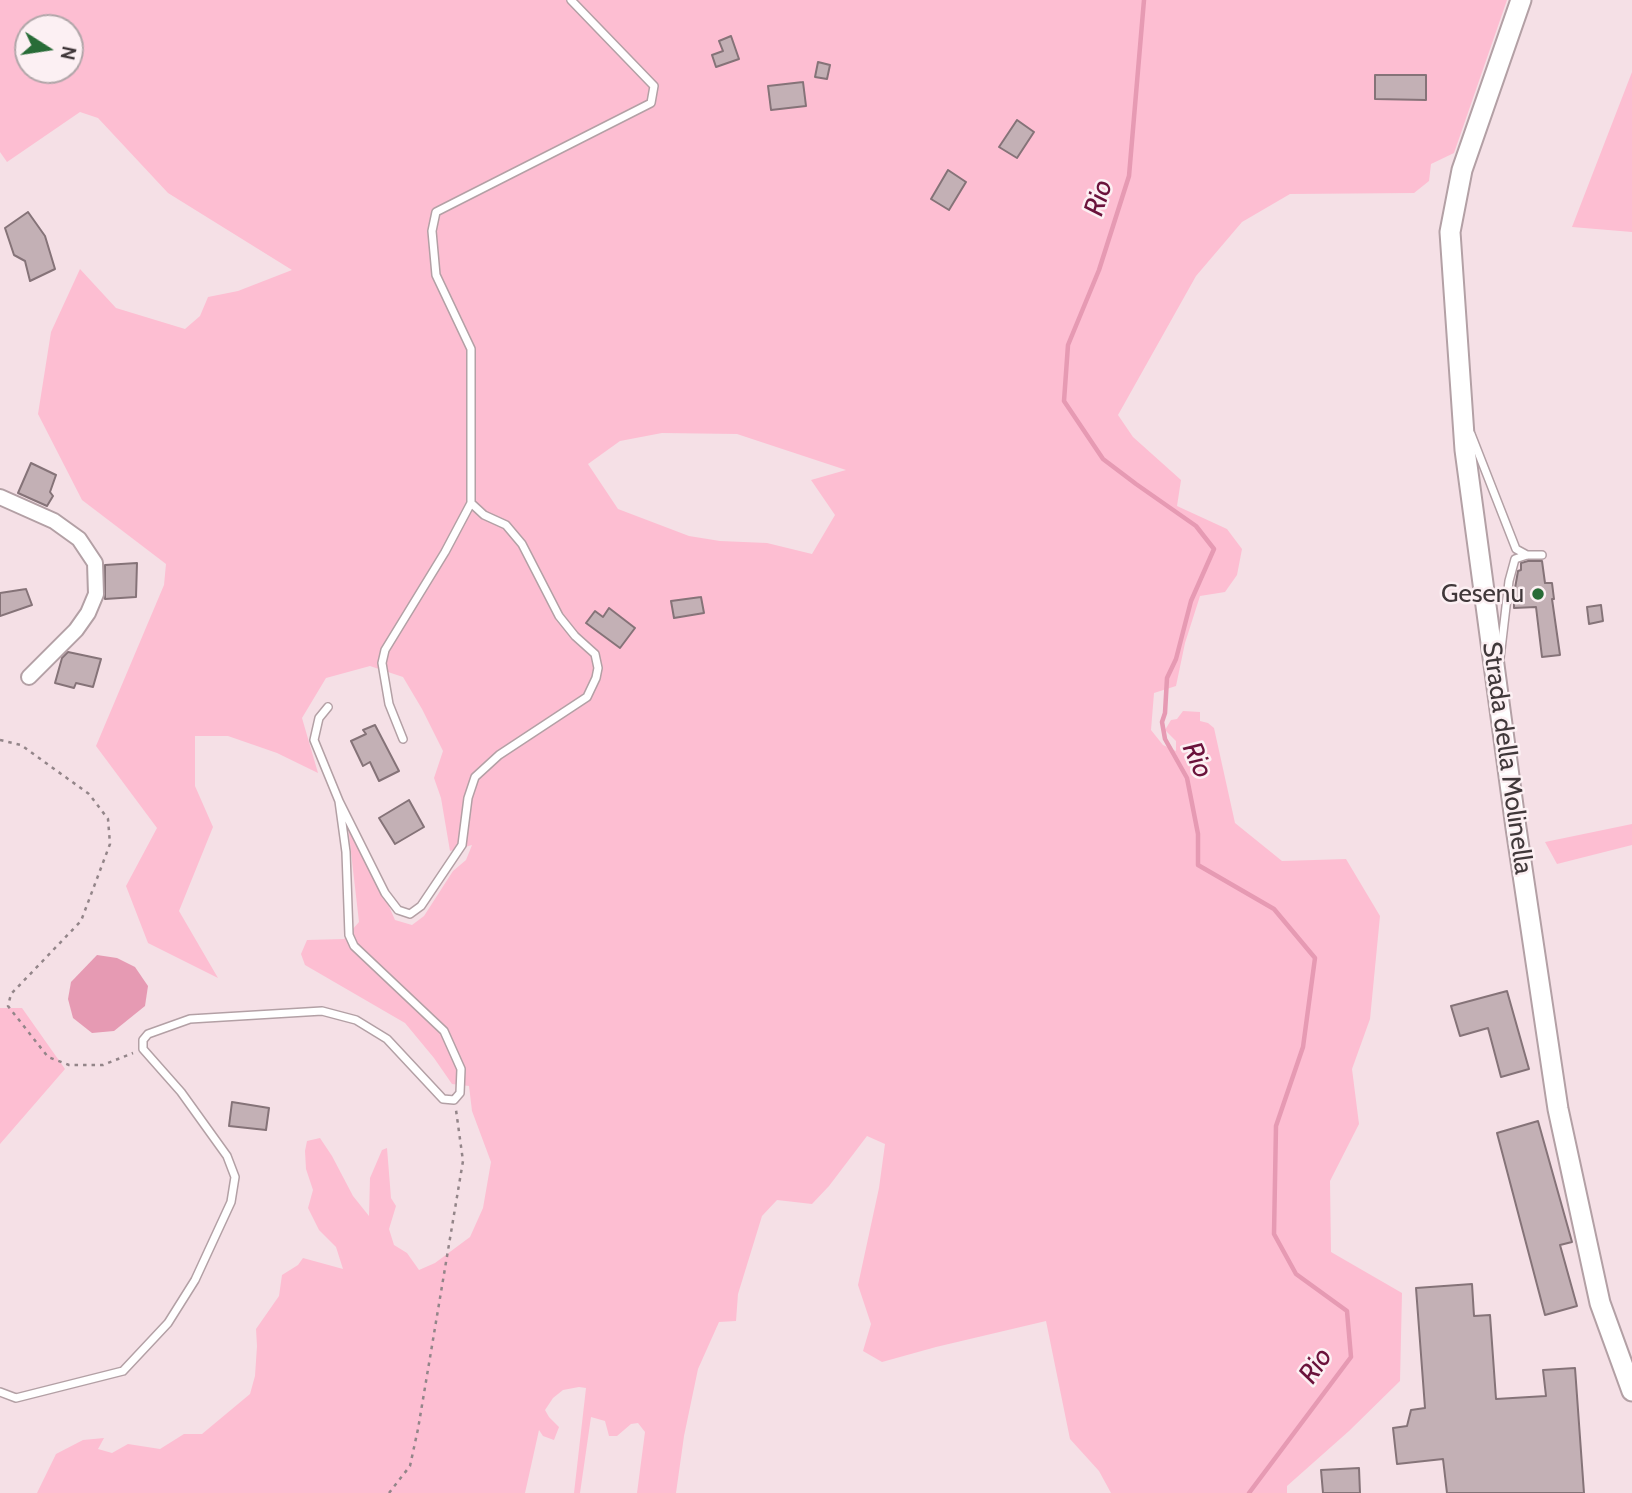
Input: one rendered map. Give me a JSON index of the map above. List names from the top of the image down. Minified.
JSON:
{"streets":{"main road":["Strada della Molinella"]},"water":["Rio"],"places":["Gesenu"],"north":"right"}
